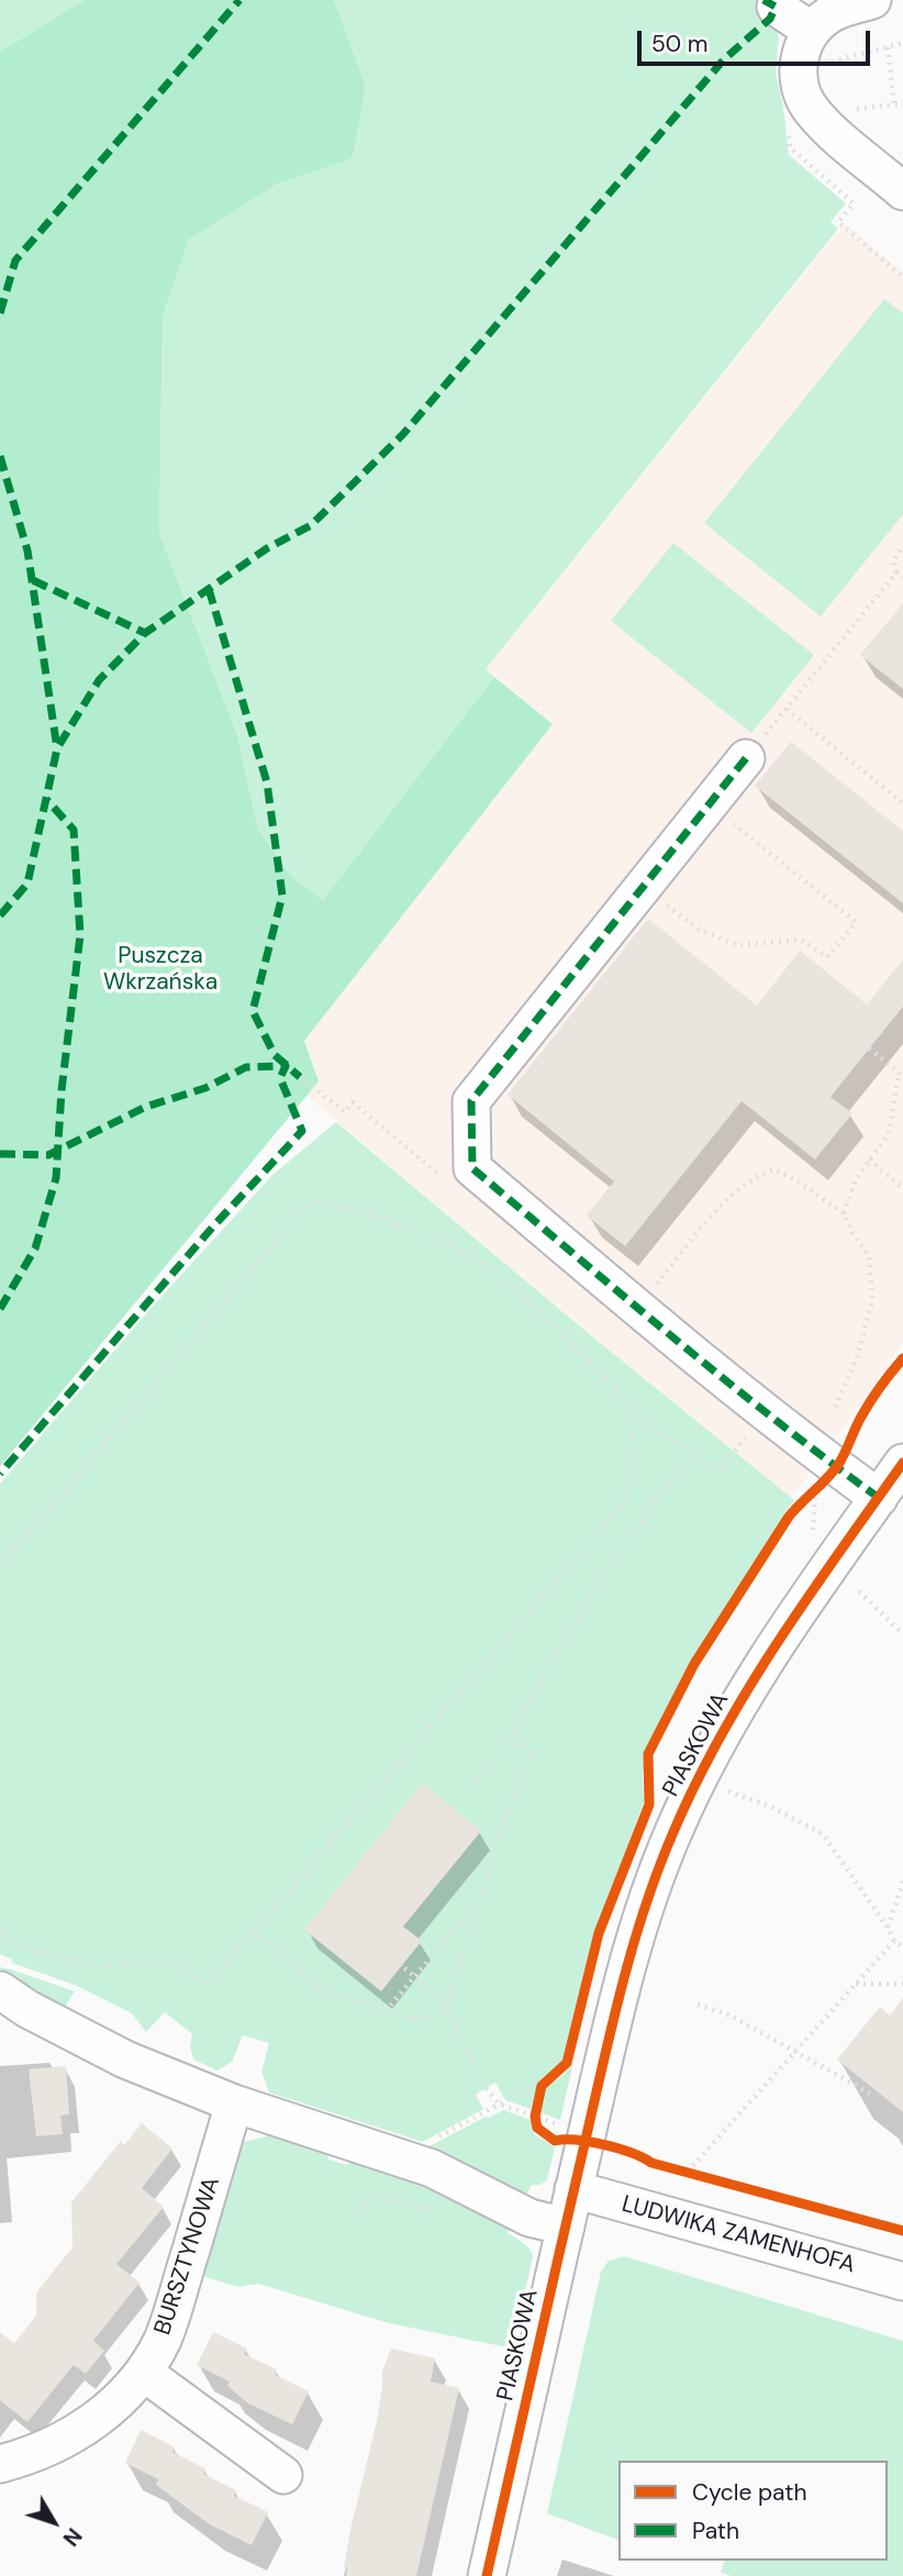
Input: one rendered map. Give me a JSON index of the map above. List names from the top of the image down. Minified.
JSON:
{"streets":{"street":["PIASKOWA","LUDWIKA ZAMENHOFA","BURSZTYNOWA"]},"crossings":[["PIASKOWA","LUDWIKA ZAMENHOFA"]],"parks":["Puszcza Wkrzańska"],"legend":["Cycle path","Path"],"scale_bar":"50 m","north":"bottom right"}
